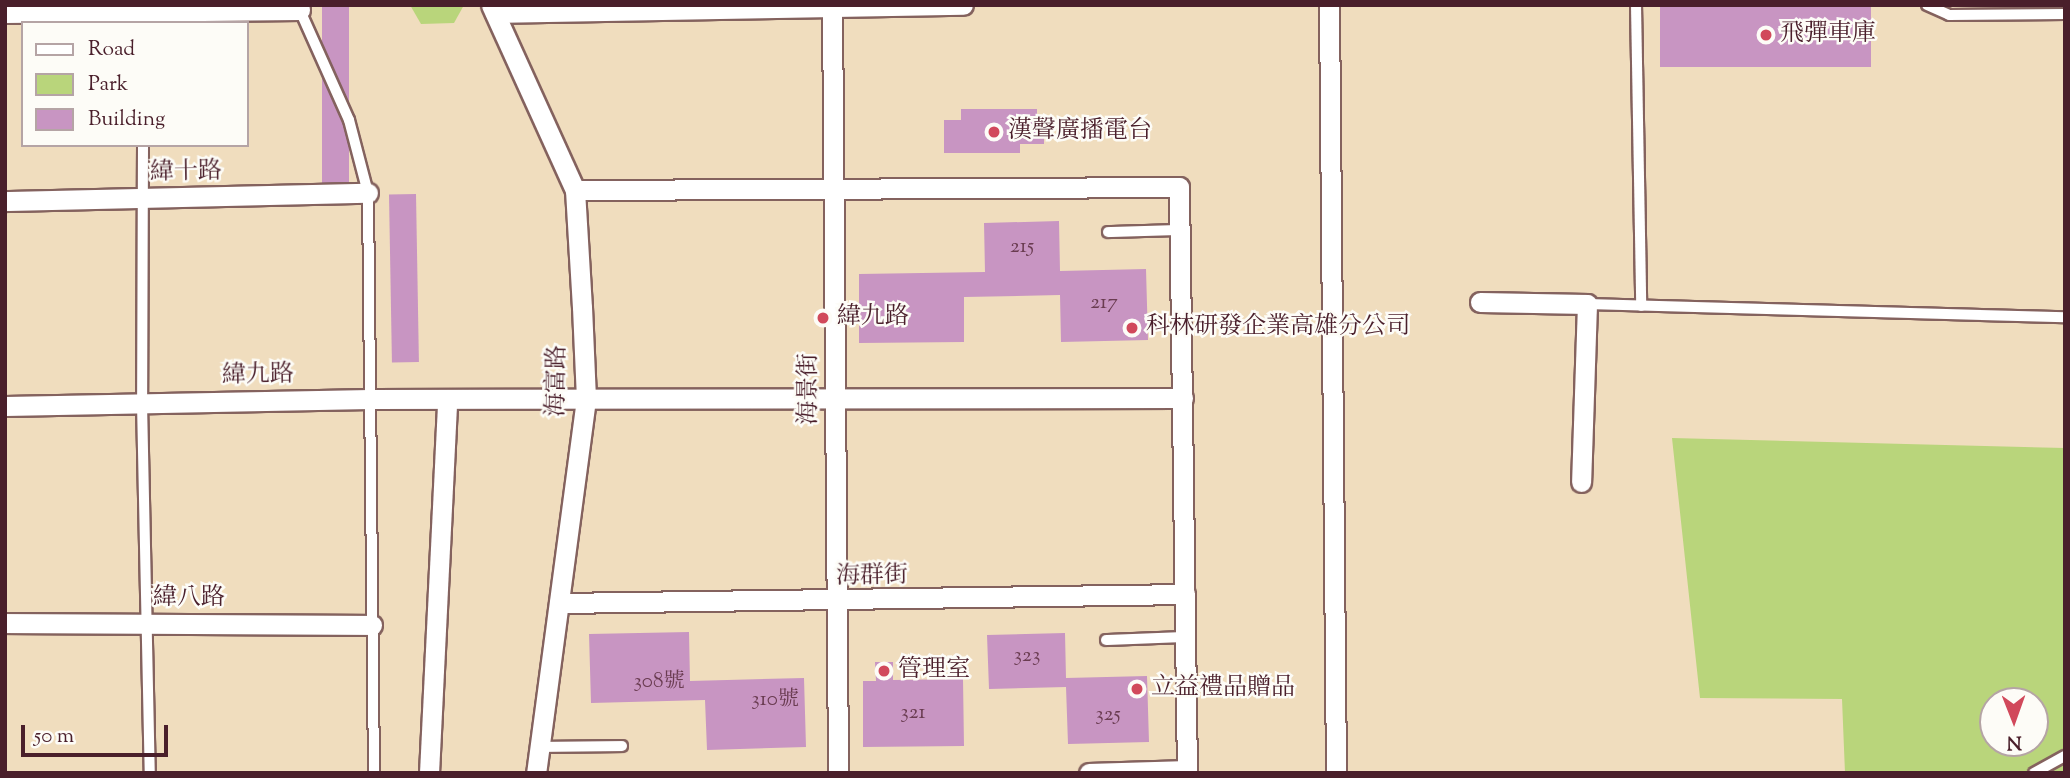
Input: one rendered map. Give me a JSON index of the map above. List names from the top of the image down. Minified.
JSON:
{"streets":{"street":["緯十路","緯九路","海富路","海景街","海群街","緯八路"]},"crossings":[["緯九路","海富路"],["緯九路","海景街"],["海富路","海群街"],["海景街","海群街"]],"places":["飛彈車庫","漢聲廣播電台","緯九路","科林研發企業高雄分公司","管理室","立益禮品贈品"],"house_numbers":["215","217","323","308號","310號","321","325"],"legend":["Road","Park","Building"],"scale_bar":"50 m","north":"bottom"}
